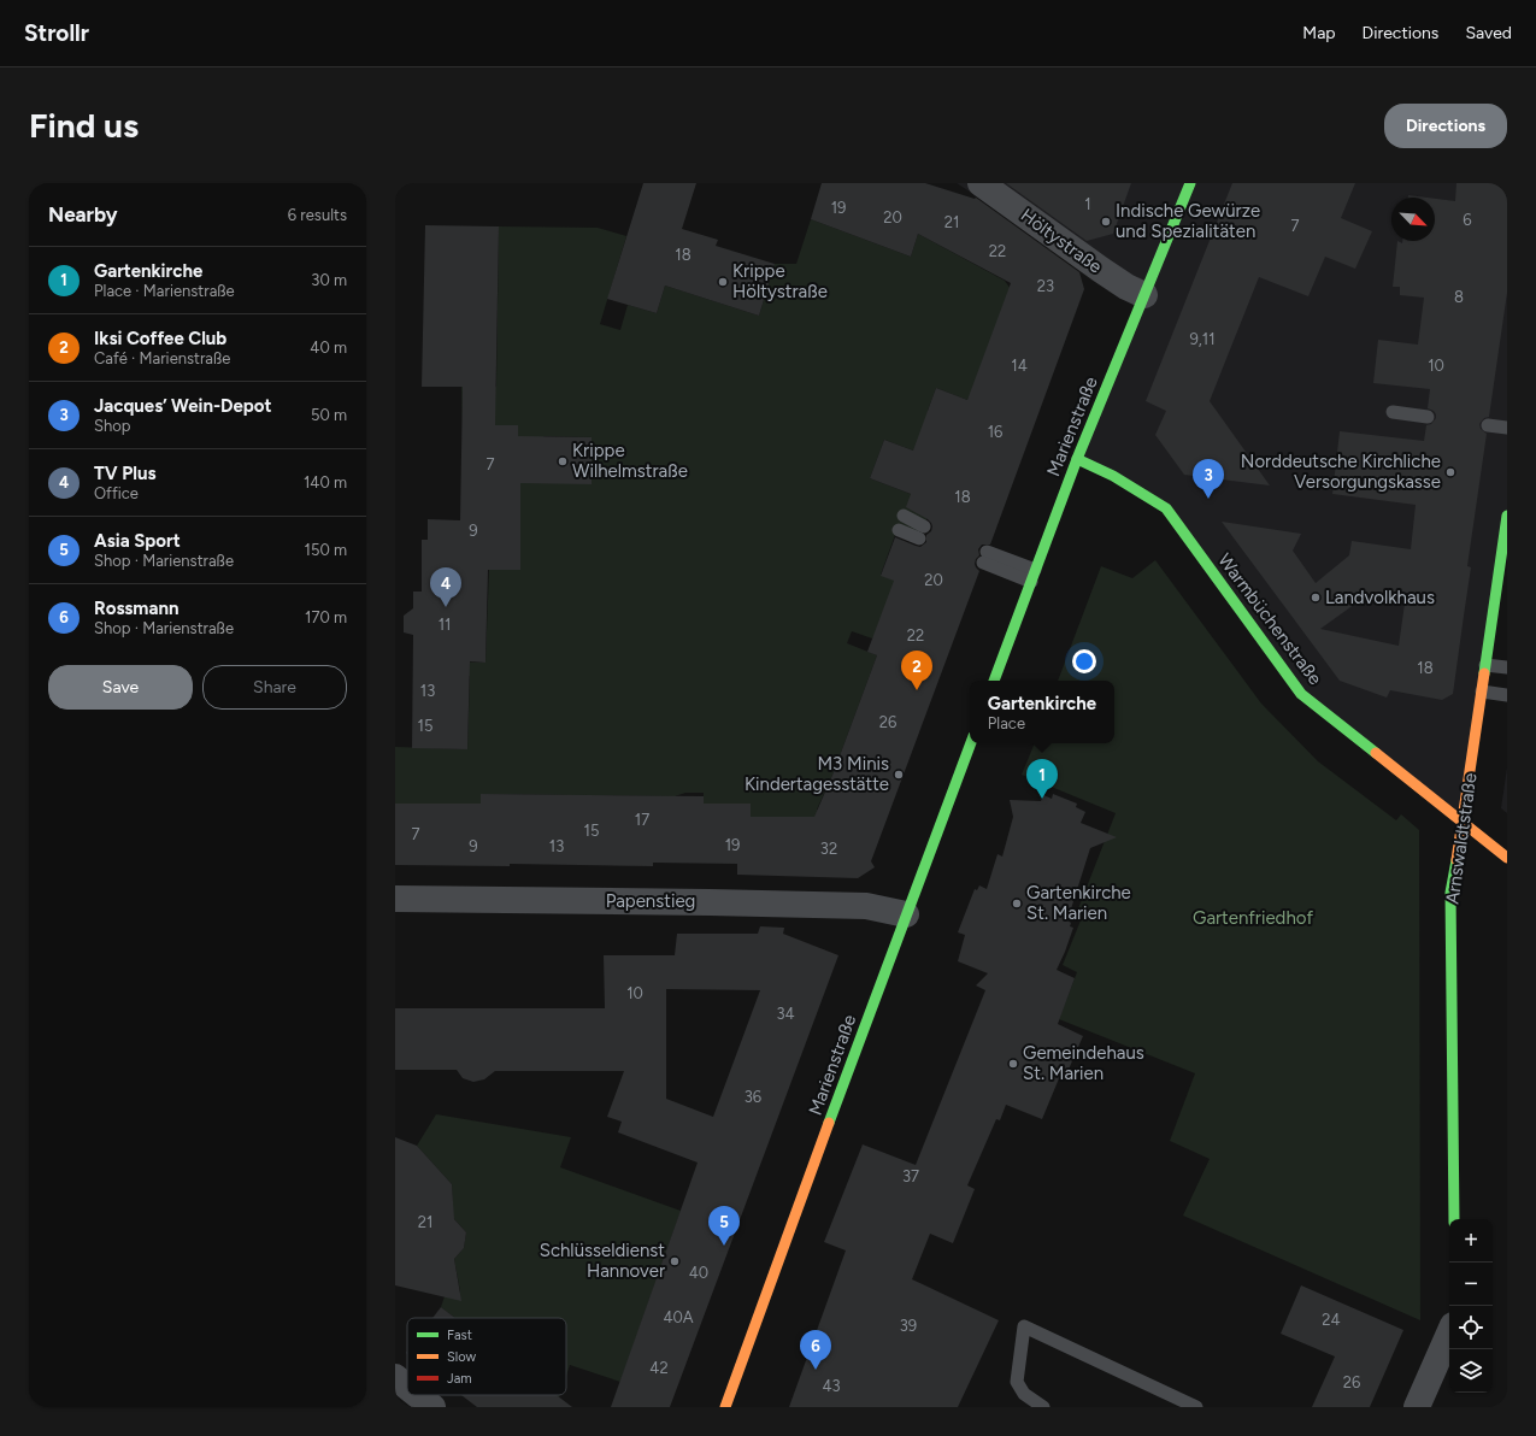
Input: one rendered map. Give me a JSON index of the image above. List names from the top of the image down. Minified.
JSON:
{"streets":{"street":["Höltystraße","Marienstraße","Warmbüchenstraße","Arnswaldtstraße","Papenstieg"]},"crossings":[["Höltystraße","Marienstraße"],["Marienstraße","Warmbüchenstraße"],["Marienstraße","Papenstieg"],["Warmbüchenstraße","Arnswaldtstraße"]],"parks":["Gartenfriedhof"],"places":["Indische Gewürze und Spezialitäten","Krippe Höltystraße","Krippe Wilhelmstraße","Norddeutsche Kirchliche Versorgungskasse","Landvolkhaus","M3 Minis Kindertagesstätte","Gartenkirche St. Marien","Gemeindehaus St. Marien","Schlüsseldienst Hannover"],"house_numbers":["1","19","20","6","21","7","22","18","23","8","9,11","14","10","16","7","18","9","20","11","22","18","13","26","15","17","15","7","19","9","13","32","10","34","36","37","21","40","40A","24","39","42","26","43"],"legend":["Fast","Slow","Jam"],"north":"bottom right","page":{"header":"Strollr","nav":["Map","Directions","Saved"],"buttons":["Directions",["Save","Share"]],"title":"Find us","heading":["Nearby","6 results"],"list":[{"mark":"1","name":"Gartenkirche","note":"Place · Marienstraße","value":"30 m"},{"mark":"2","name":"Iksi Coffee Club","note":"Café · Marienstraße","value":"40 m"},{"mark":"3","name":"Jacques’ Wein-Depot","note":"Shop","value":"50 m"},{"mark":"4","name":"TV Plus","note":"Office","value":"140 m"},{"mark":"5","name":"Asia Sport","note":"Shop · Marienstraße","value":"150 m"},{"mark":"6","name":"Rossmann","note":"Shop · Marienstraße","value":"170 m"}],"pins":["3","4","2","1","5","6"],"popup":["Gartenkirche","Place"],"map_buttons":["+","−"]}}
